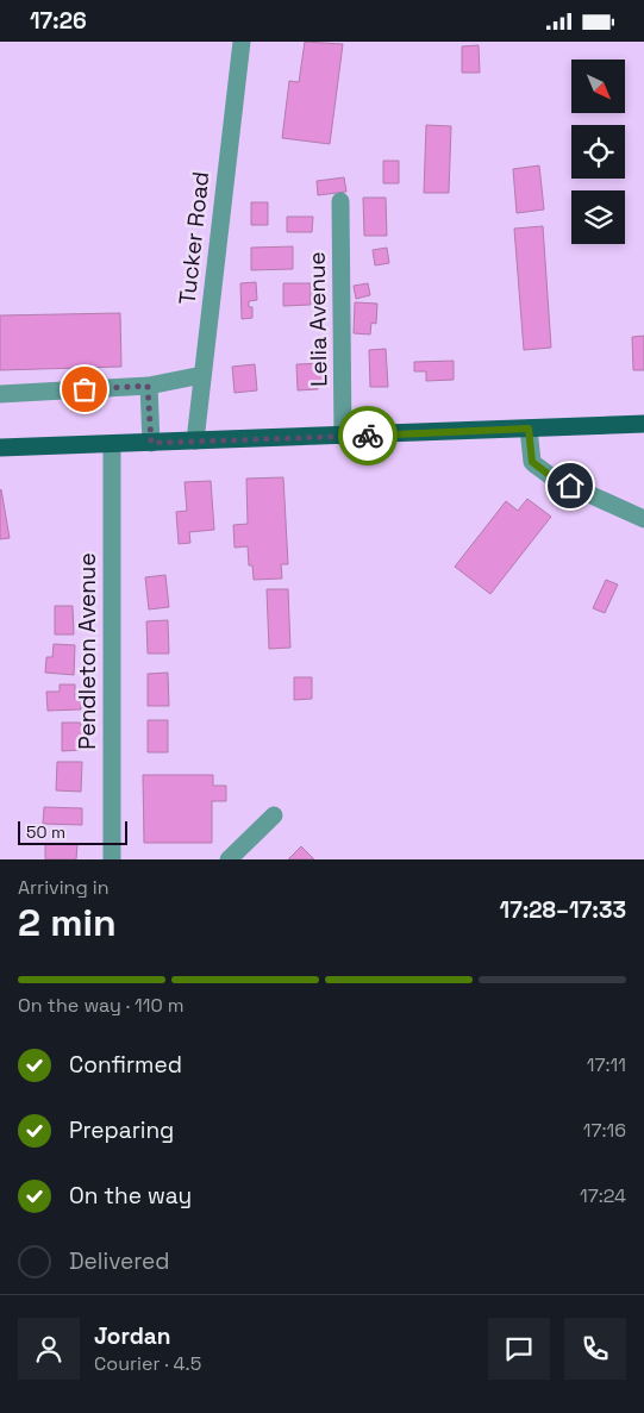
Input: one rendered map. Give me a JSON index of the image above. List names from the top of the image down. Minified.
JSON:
{"streets":{"street":["Tucker Road","Lelia Avenue","Pendleton Avenue"]},"scale_bar":"50 m","north":"bottom right","page":{"status":"17:26","scale":"50 m","heading":["2 min","Arriving in","17:28–17:33"],"panel":["Jordan","Courier · 4.5"],"bar":"On the way · 110 m","list":[["Confirmed","17:11"],["Preparing","17:16"],["On the way","17:24"],"Delivered"]}}
